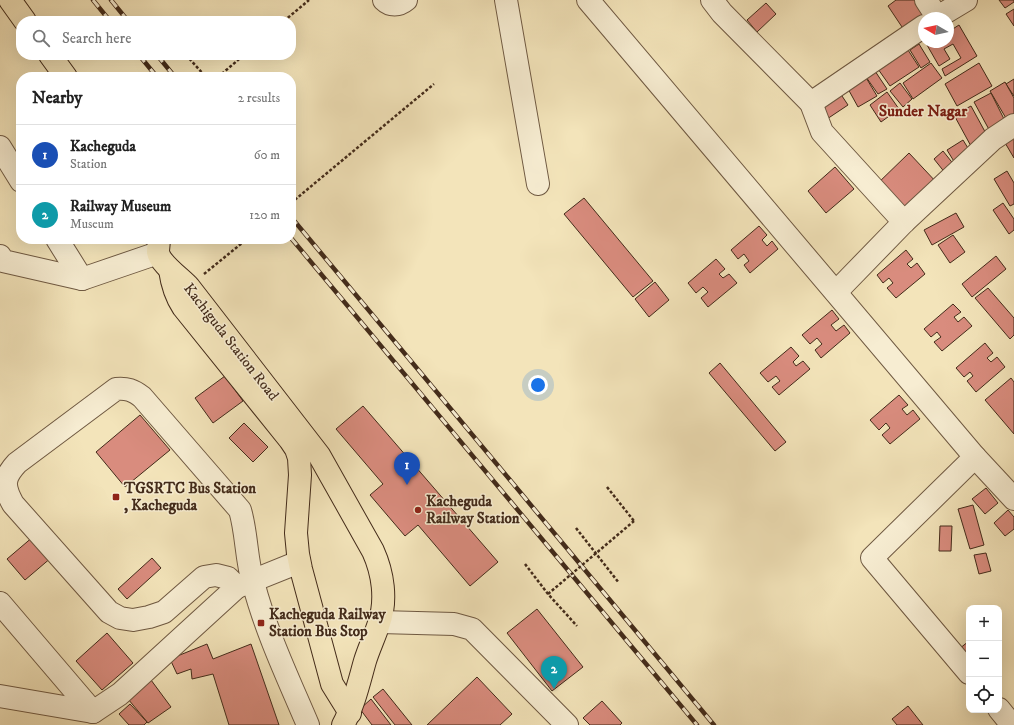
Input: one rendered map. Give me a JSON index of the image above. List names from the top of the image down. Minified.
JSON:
{"streets":{"main road":["Kachiguda Station Road"]},"districts":["Sunder Nagar"],"places":{"transit":["TGSRTC Bus Station , Kacheguda","Kacheguda Railway Station Bus Stop"],"other":["Kacheguda Railway Station"]},"north":"left","page":{"search":"Search here","heading":["Nearby","2 results"],"list":[{"mark":"1","name":"Kacheguda","note":"Station","value":"60 m"},{"mark":"2","name":"Railway Museum","note":"Museum","value":"120 m"}],"pins":["1","2"],"map_buttons":["+","−"]}}
